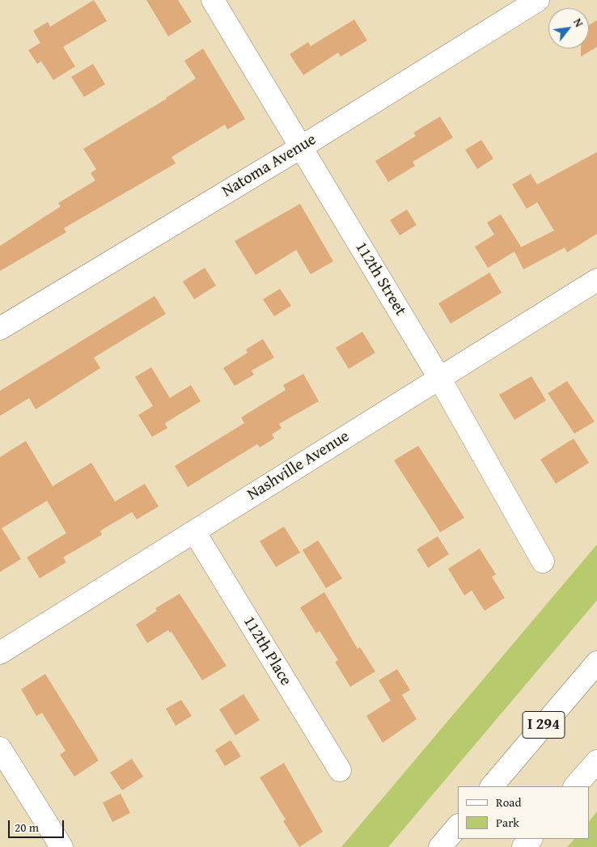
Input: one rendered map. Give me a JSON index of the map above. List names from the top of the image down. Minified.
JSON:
{"streets":{"main road":["Natoma Avenue","112th Street","Nashville Avenue","112th Place","I 294"]},"crossings":[["Natoma Avenue","112th Street"],["112th Street","Nashville Avenue"],["Nashville Avenue","112th Place"]],"legend":["Road","Park"],"scale_bar":"20 m","north":"top right"}
